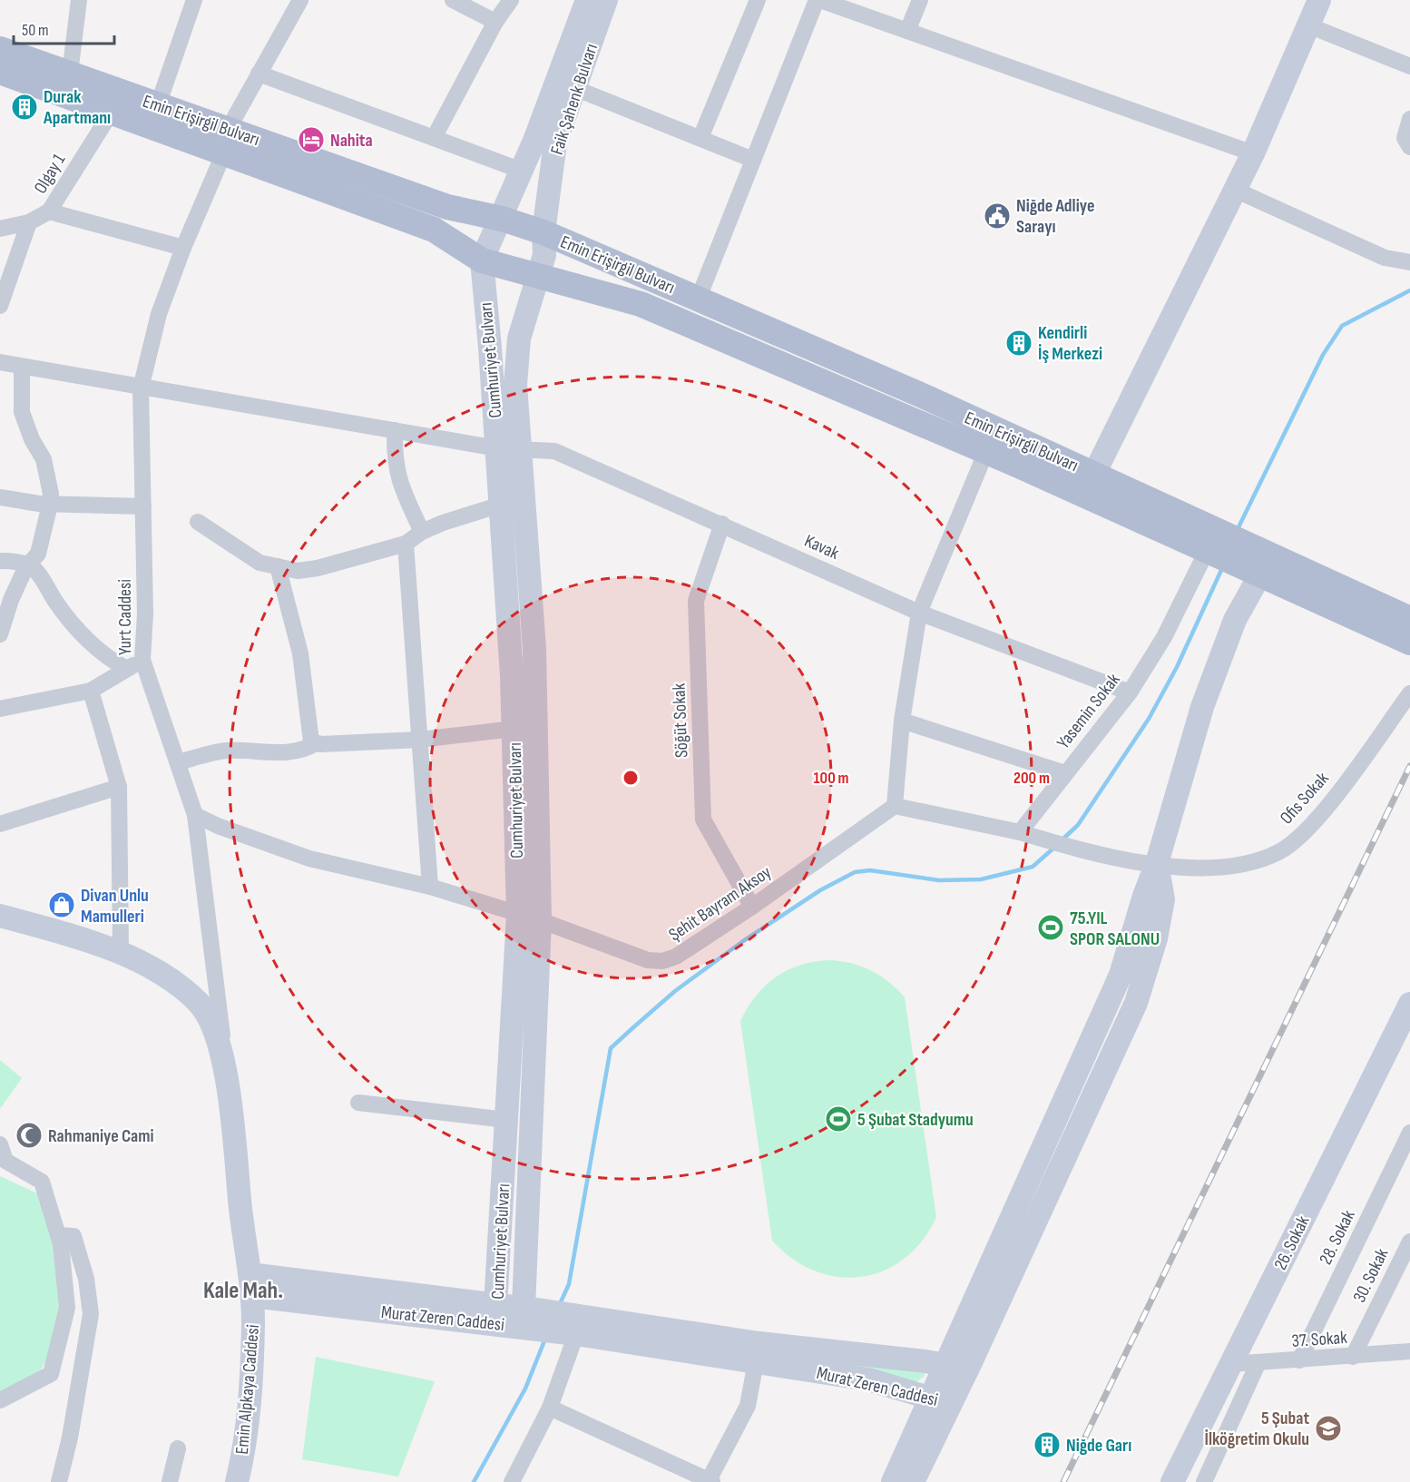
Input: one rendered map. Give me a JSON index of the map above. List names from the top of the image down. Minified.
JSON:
{"streets":{"main road":["Faik Şahenk Bulvarı","Emin Erişirgil Bulvarı","Cumhuriyet Bulvarı","26. Sokak","Murat Zeren Caddesi","Emin Alpkaya Caddesi"],"street":["Olgay 1","Kavak","Yurt Caddesi","Yasemin Sokak","Söğüt Sokak","Ofis Sokak","Şehit Bayram Aksoy","28. Sokak","30. Sokak","37. Sokak"]},"crossings":[["Faik Şahenk Bulvarı","Emin Erişirgil Bulvarı"],["Faik Şahenk Bulvarı","Cumhuriyet Bulvarı"],["Emin Erişirgil Bulvarı","Olgay 1"],["Emin Erişirgil Bulvarı","Cumhuriyet Bulvarı"],["Emin Erişirgil Bulvarı","Yurt Caddesi"],["Emin Erişirgil Bulvarı","Yasemin Sokak"],["Cumhuriyet Bulvarı","Kavak"],["Cumhuriyet Bulvarı","Şehit Bayram Aksoy"],["Cumhuriyet Bulvarı","Murat Zeren Caddesi"],["Kavak","Yurt Caddesi"],["Kavak","Yasemin Sokak"],["Kavak","Söğüt Sokak"],["Yasemin Sokak","Ofis Sokak"],["Söğüt Sokak","Şehit Bayram Aksoy"],["28. Sokak","37. Sokak"],["26. Sokak","37. Sokak"],["30. Sokak","37. Sokak"],["Murat Zeren Caddesi","Emin Alpkaya Caddesi"]],"districts":["Kale Mah."],"places":{"building":["Durak Apartmanı","Kendirli İş Merkezi","Niğde Garı"],"hotel":["Nahita"],"public building":["Niğde Adliye Sarayı"],"shop":["Divan Unlu Mamulleri"],"sports":["75.YIL SPOR SALONU","5 Şubat Stadyumu"],"mosque":["Rahmaniye Cami"],"school or university":["5 Şubat İlköğretim Okulu"]},"scale_bar":"50 m","rings":["100 m","200 m"]}
